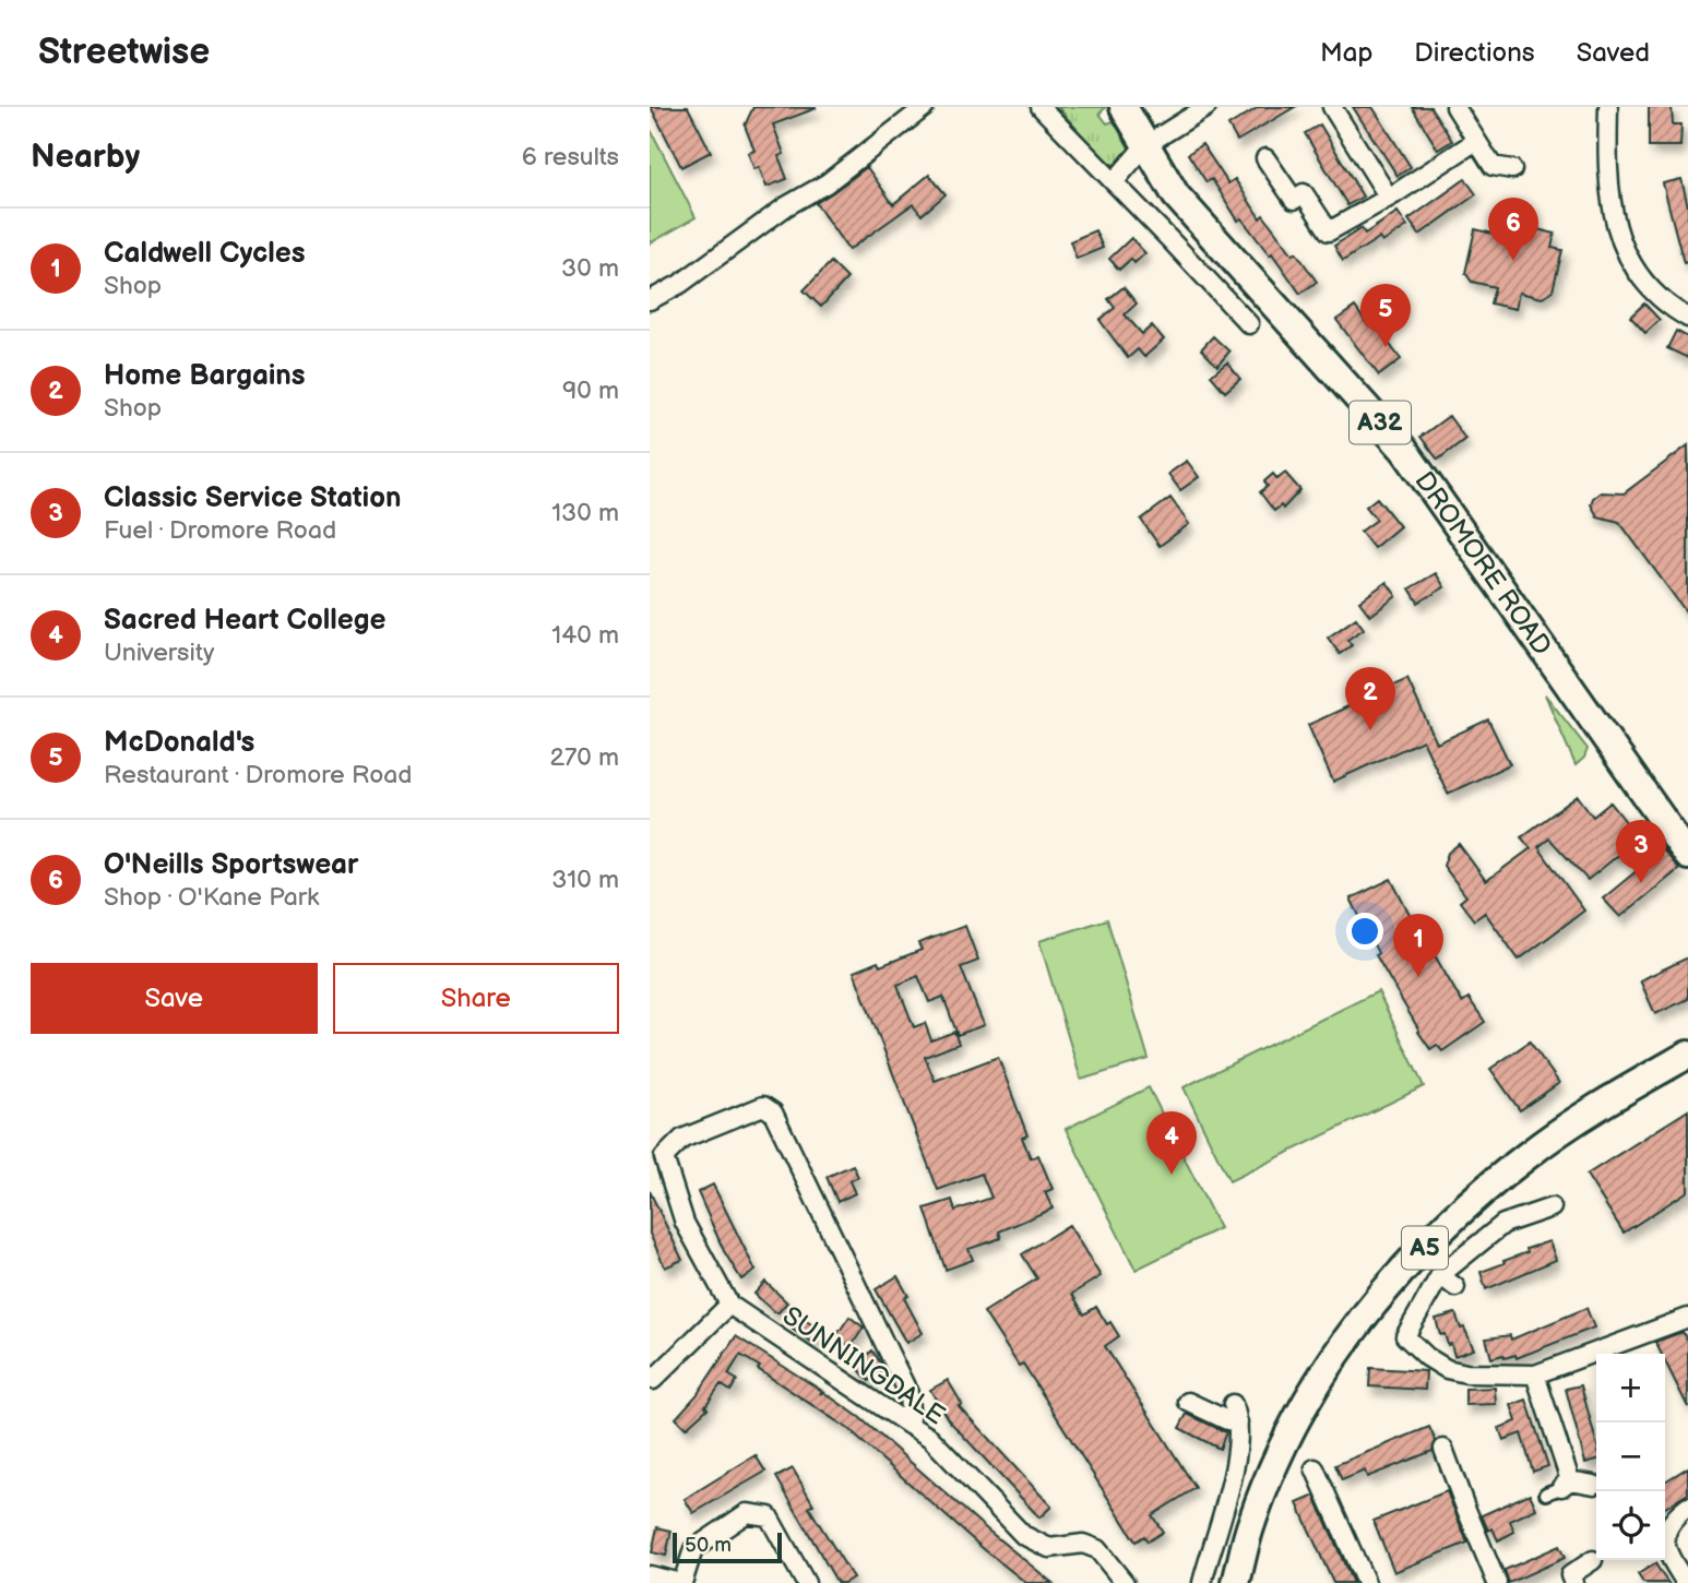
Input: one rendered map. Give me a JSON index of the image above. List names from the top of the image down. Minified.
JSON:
{"streets":{"highway":["A32","DROMORE ROAD","A5"],"street":["SUNNINGDALE"]},"scale_bar":"50 m","page":{"header":"Streetwise","nav":["Map","Directions","Saved"],"heading":["Nearby","6 results"],"pins":["6","5","2","3","1","4"],"list":[{"mark":"1","name":"Caldwell Cycles","note":"Shop","value":"30 m"},{"mark":"2","name":"Home Bargains","note":"Shop","value":"90 m"},{"mark":"3","name":"Classic Service Station","note":"Fuel · Dromore Road","value":"130 m"},{"mark":"4","name":"Sacred Heart College","note":"University","value":"140 m"},{"mark":"5","name":"McDonald's","note":"Restaurant · Dromore Road","value":"270 m"},{"mark":"6","name":"O'Neills Sportswear","note":"Shop · O'Kane Park","value":"310 m"}],"buttons":["Save","Share"],"map_buttons":["+","−"],"scale":"50 m"}}
